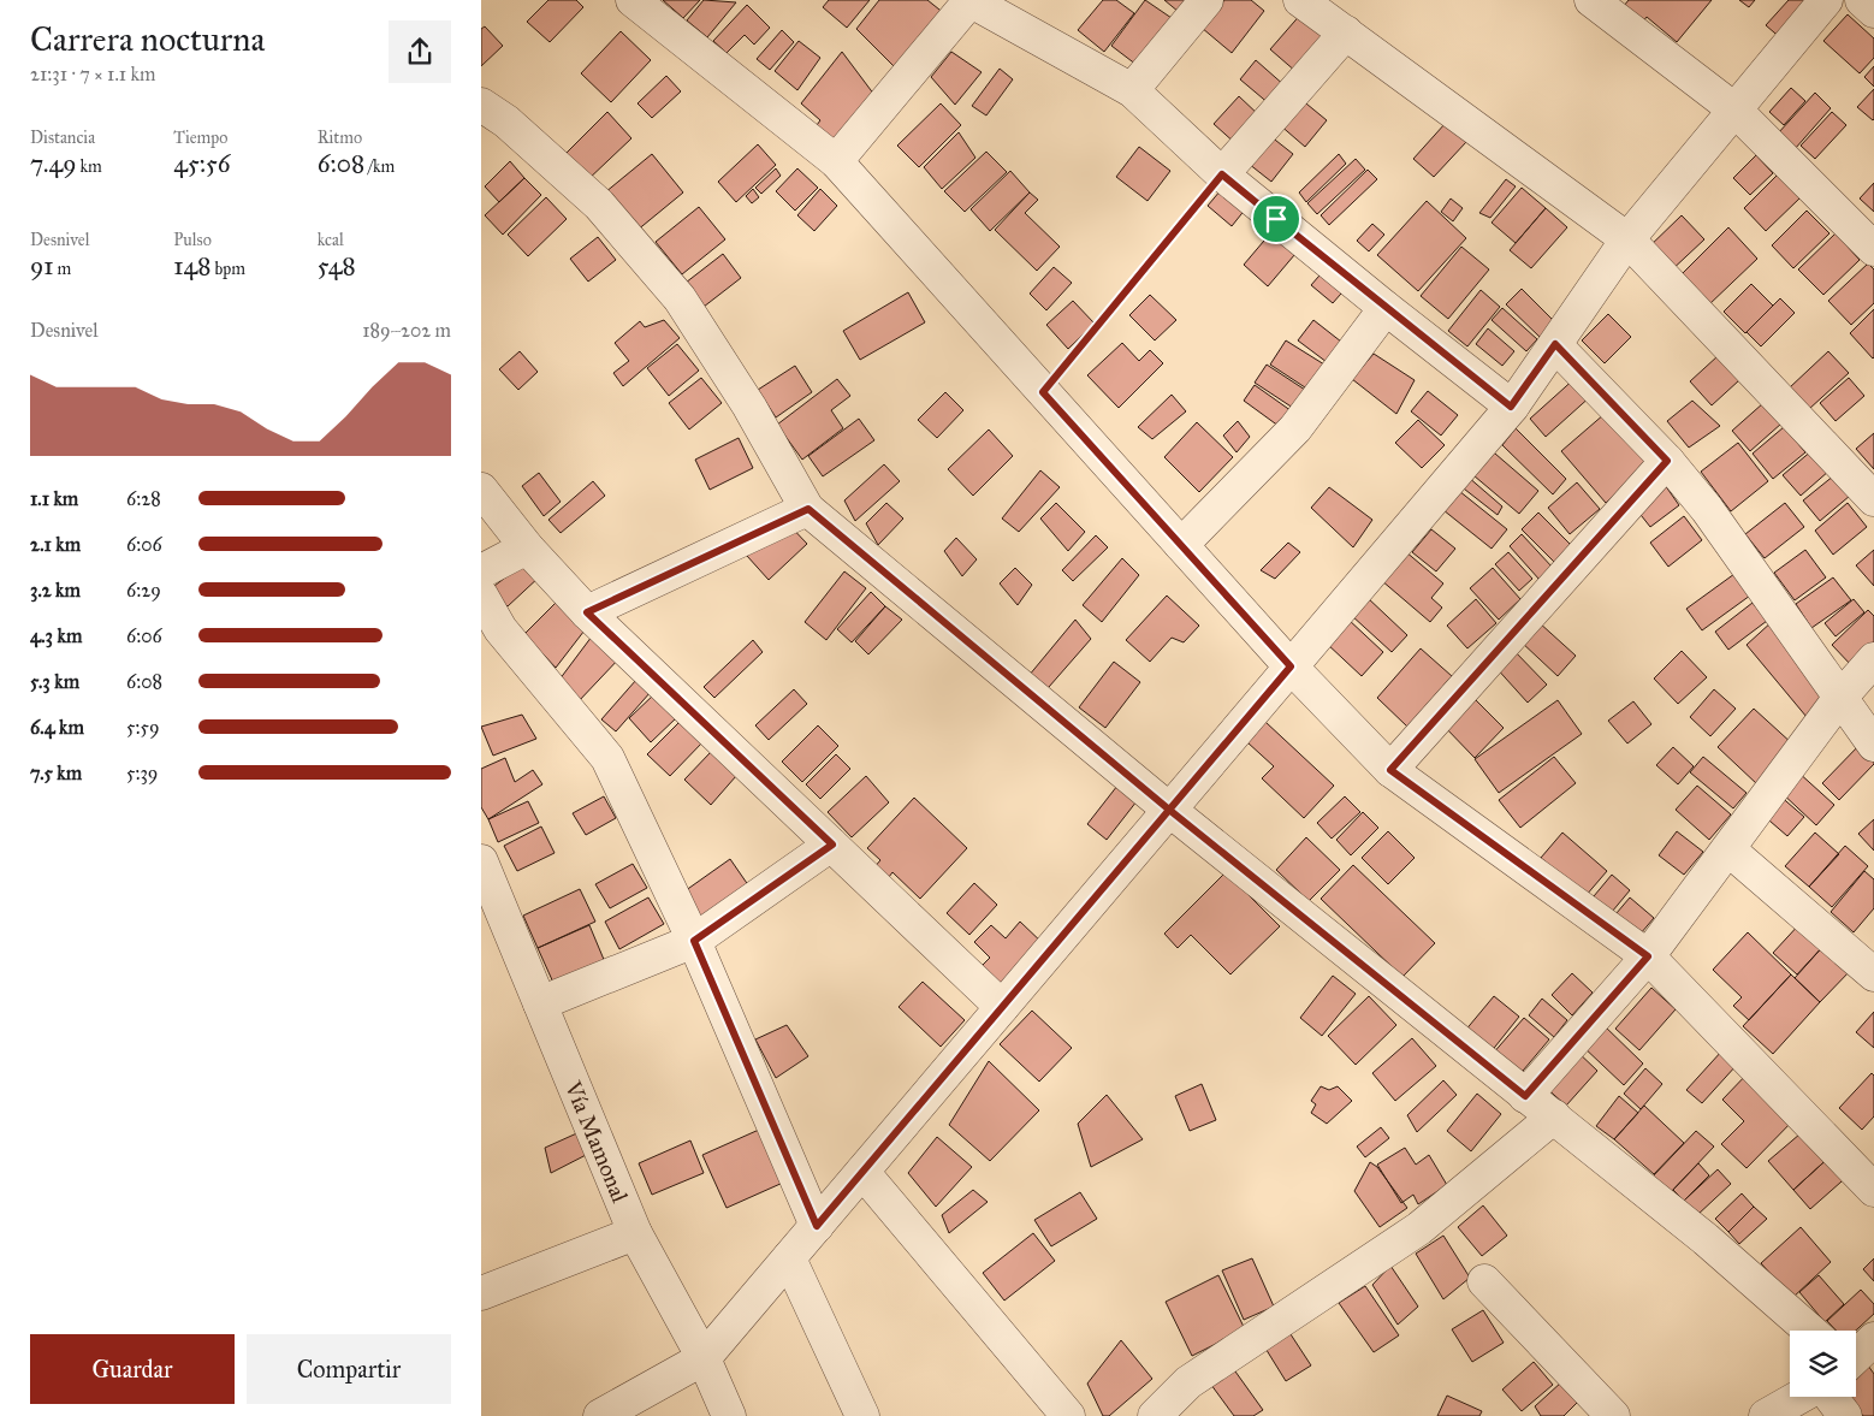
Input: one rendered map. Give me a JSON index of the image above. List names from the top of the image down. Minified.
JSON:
{"streets":{"street":["Vía Mamonal"]},"page":{"heading":["Carrera nocturna","21:31 · 7 × 1.1 km"],"stats":[["Distancia","7.49 km"],["Tiempo","45:56"],["Ritmo","6:08 /km"],["Desnivel","91 m"],["Pulso","148 bpm"],["kcal","548"]],"chart":["Desnivel","189–202 m"],"list":[{"name":"1.1 km","note":"6:28"},{"name":"2.1 km","note":"6:06"},{"name":"3.2 km","note":"6:29"},{"name":"4.3 km","note":"6:06"},{"name":"5.3 km","note":"6:08"},{"name":"6.4 km","note":"5:59"},{"name":"7.5 km","note":"5:39"}],"buttons":["Guardar","Compartir"]}}
